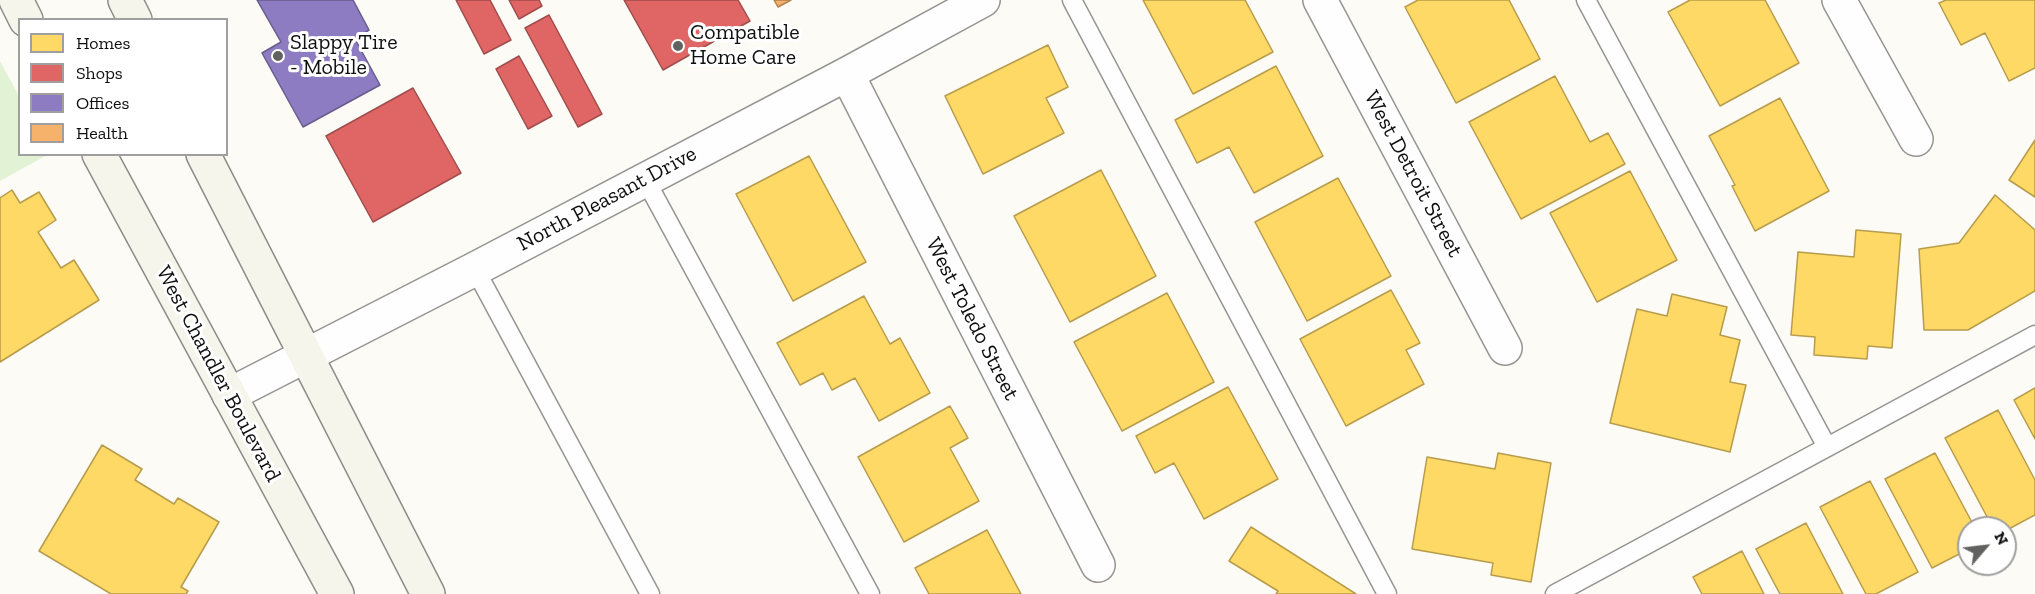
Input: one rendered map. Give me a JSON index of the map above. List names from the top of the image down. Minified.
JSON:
{"streets":{"main road":["West Chandler Boulevard"],"street":["West Detroit Street","North Pleasant Drive","West Toledo Street"]},"crossings":[["North Pleasant Drive","West Toledo Street"],["North Pleasant Drive","West Chandler Boulevard"]],"places":["Compatible Home Care","Slappy Tire - Mobile"],"legend":["Homes","Shops","Offices","Health"],"north":"top right"}
